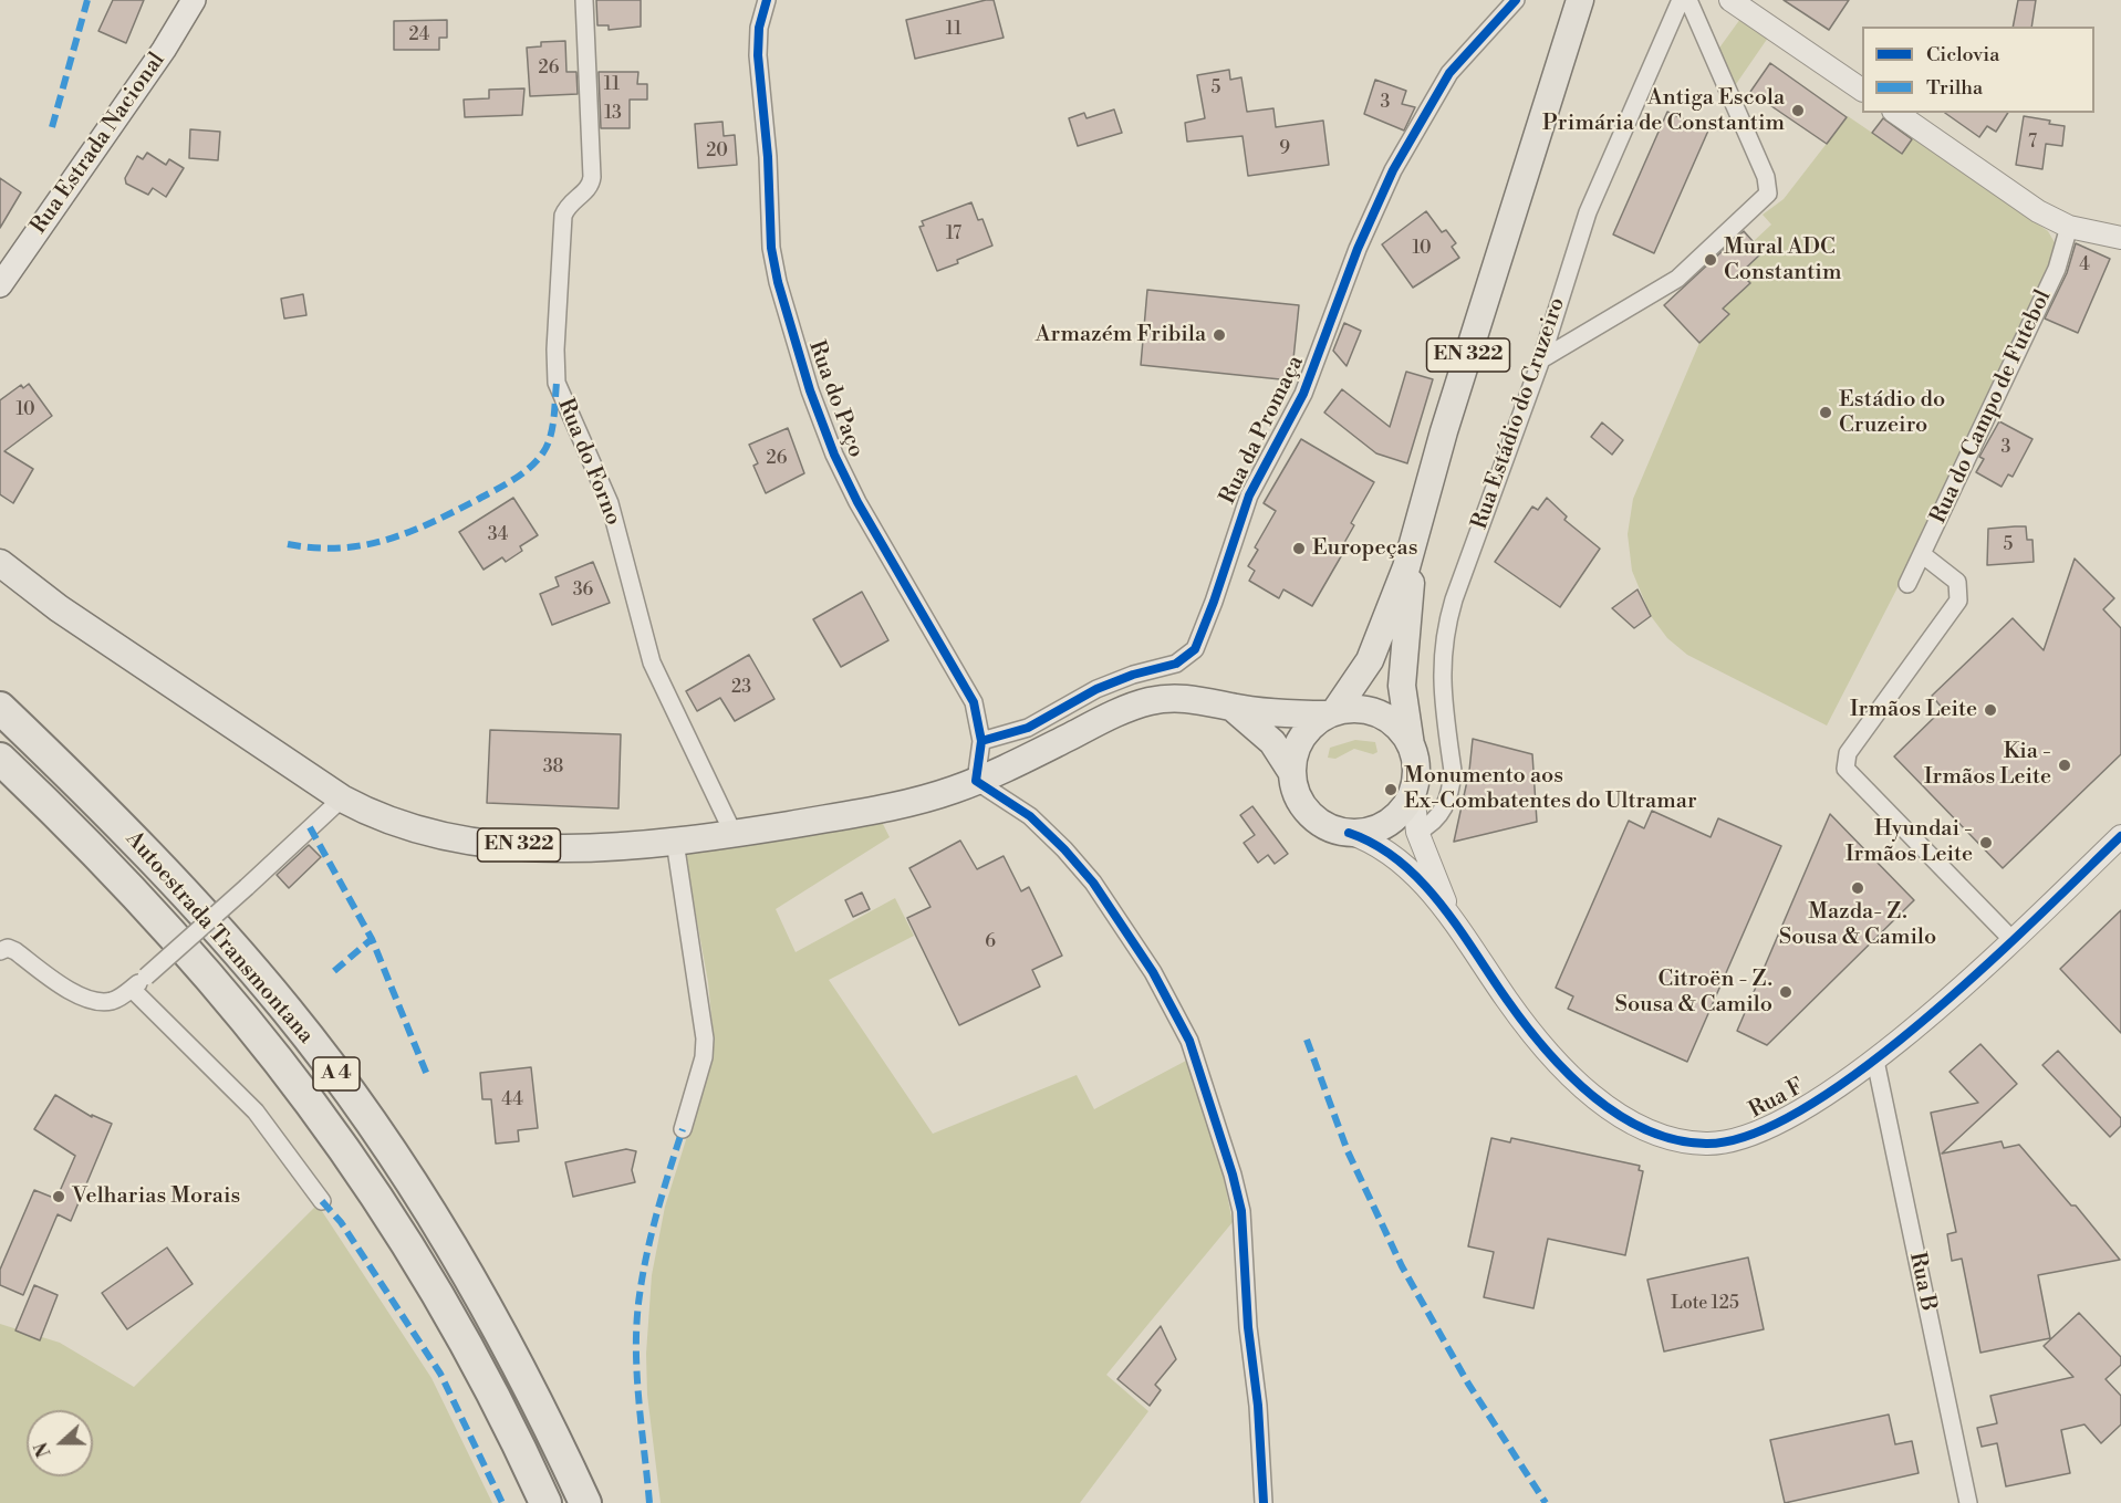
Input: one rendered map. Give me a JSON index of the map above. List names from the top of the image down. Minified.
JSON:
{"streets":{"highway":["Autoestrada Transmontana","A 4"],"main road":["Rua Estrada Nacional","EN 322"],"street":["Rua do Paço","Rua do Campo de Futebol","Rua Estádio do Cruzeiro","Rua da Promaça","Rua do Forno","Rua F","Rua B"]},"crossings":[["EN 322","Rua do Paço"],["EN 322","Rua do Forno"],["Rua do Paço","Rua da Promaça"],["Rua F","Rua B"]],"places":["Antiga Escola Primária de Constantim","Mural ADC Constantim","Armazém Fribila","Estádio do Cruzeiro","Europeças","Irmãos Leite","Kia - Irmãos Leite","Monumento aos Ex-Combatentes do Ultramar","Hyundai - Irmãos Leite","Mazda- Z. Sousa & Camilo","Citroën - Z. Sousa & Camilo","Velharias Morais"],"house_numbers":["11","24","26","11","5","3","13","7","9","20","17","10","4","10","3","26","34","5","36","23","38","6","44","Lote 125"],"legend":["Ciclovia","Trilha"],"north":"left"}
